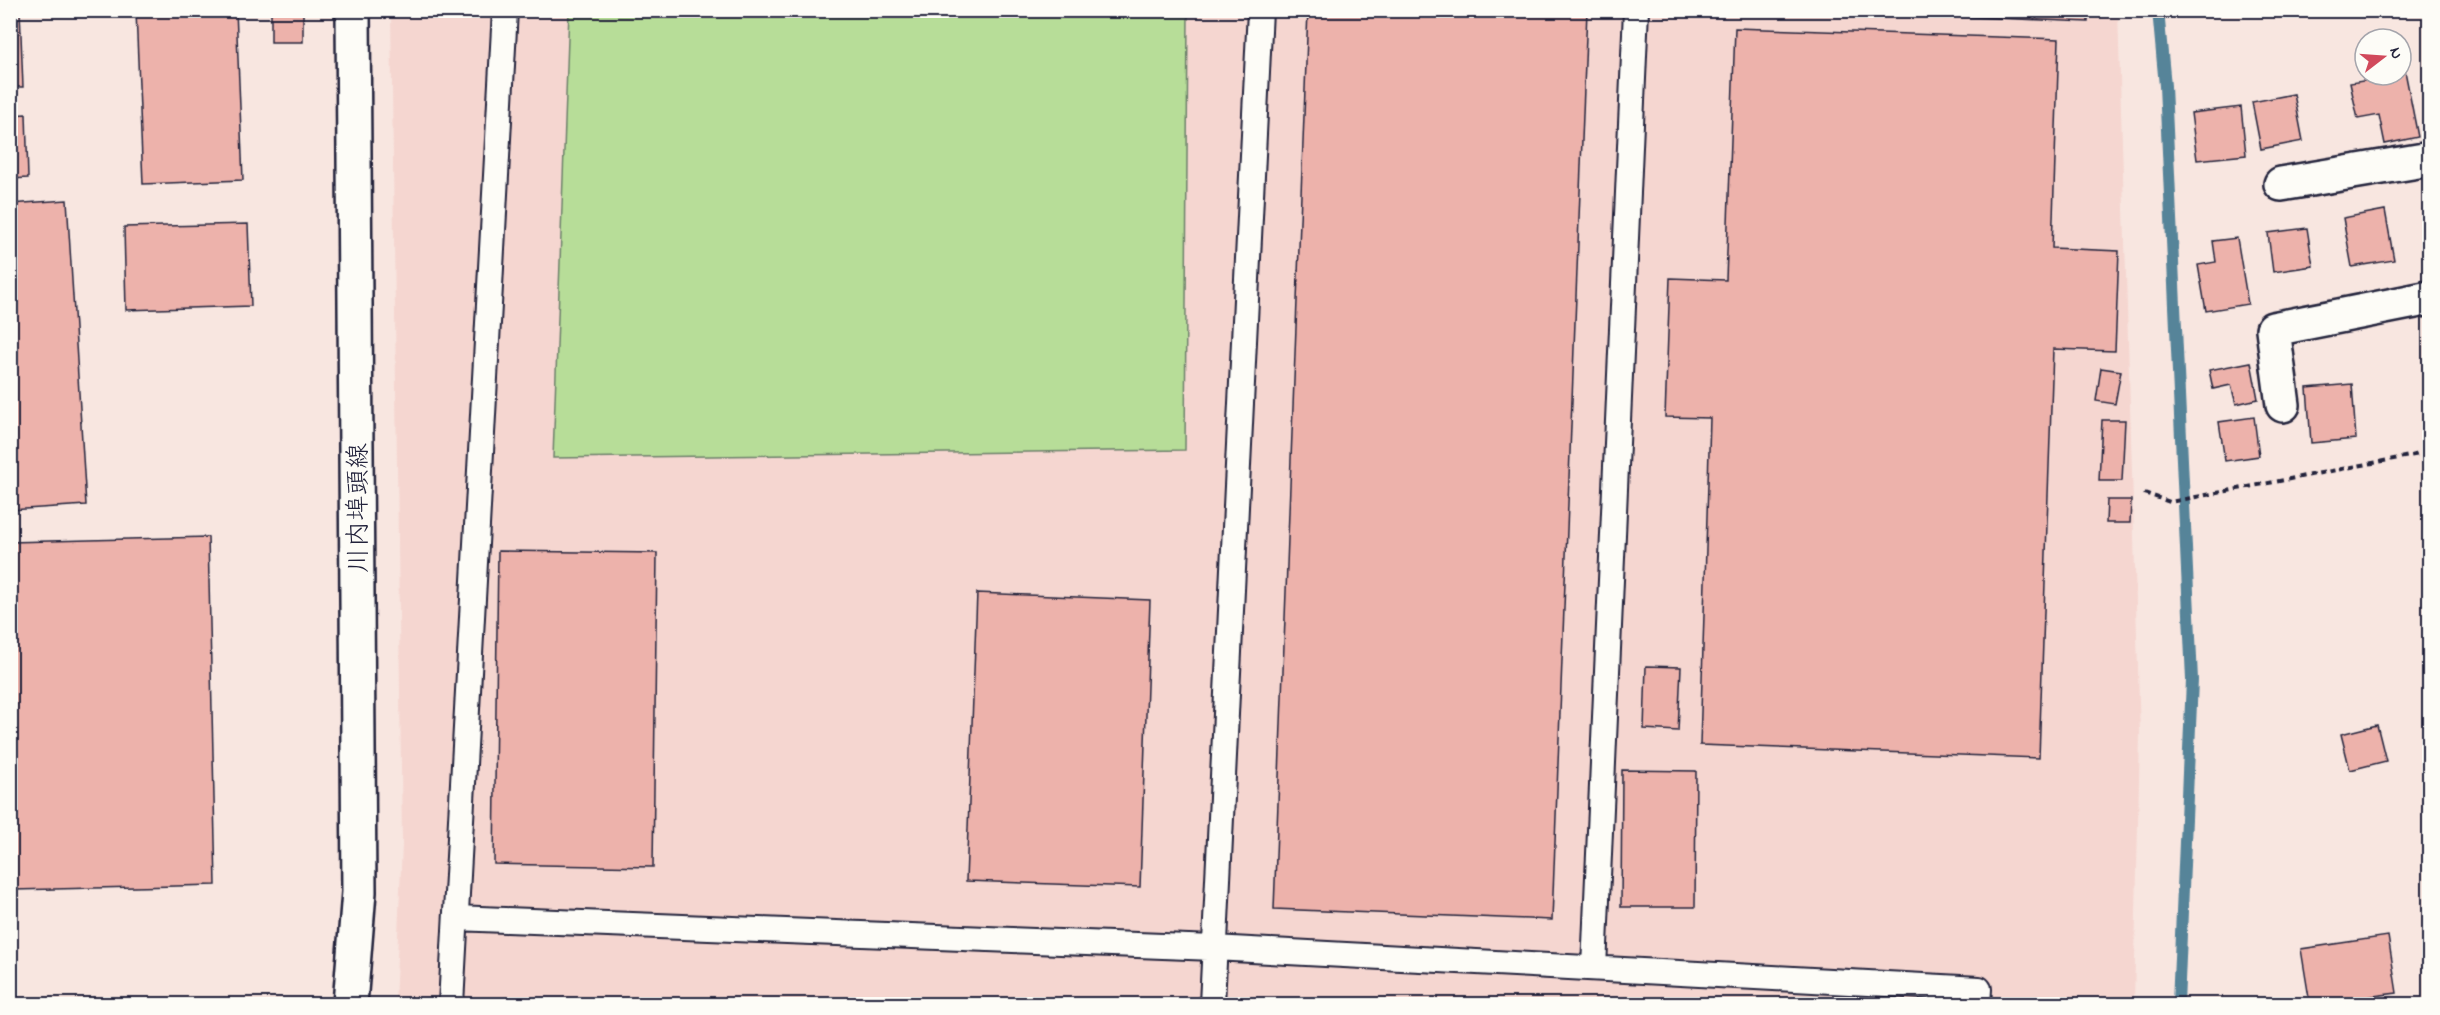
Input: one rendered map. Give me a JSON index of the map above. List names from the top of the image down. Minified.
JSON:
{"streets":{"main road":["川内埠頭線"]},"north":"right"}
